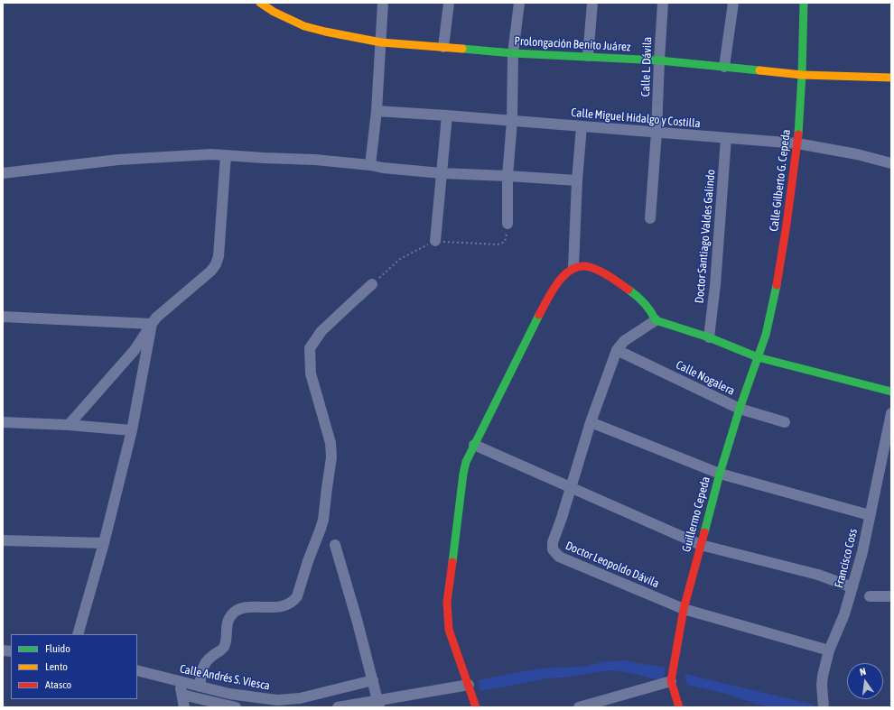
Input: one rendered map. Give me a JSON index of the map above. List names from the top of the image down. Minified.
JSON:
{"streets":{"street":["Prolongación Benito Juárez","Calle L. Dávila","Calle Miguel Hidalgo y Costilla","Calle Gilberto G. Cepeda","Doctor Santiago Valdes Galindo","Calle Nogalera","Guillermo Cepeda","Francisco Coss","Doctor Leopoldo Dávila","Calle Andrés S. Viesca"]},"crossings":[["Prolongación Benito Juárez","Calle L. Dávila"],["Prolongación Benito Juárez","Calle Gilberto G. Cepeda"],["Calle L. Dávila","Calle Miguel Hidalgo y Costilla"],["Calle Miguel Hidalgo y Costilla","Calle Gilberto G. Cepeda"],["Calle Miguel Hidalgo y Costilla","Doctor Santiago Valdes Galindo"],["Calle Gilberto G. Cepeda","Guillermo Cepeda"],["Calle Nogalera","Guillermo Cepeda"],["Calle Nogalera","Doctor Leopoldo Dávila"],["Guillermo Cepeda","Doctor Leopoldo Dávila"],["Francisco Coss","Doctor Leopoldo Dávila"]],"legend":["Fluido","Lento","Atasco"],"north":"top"}
